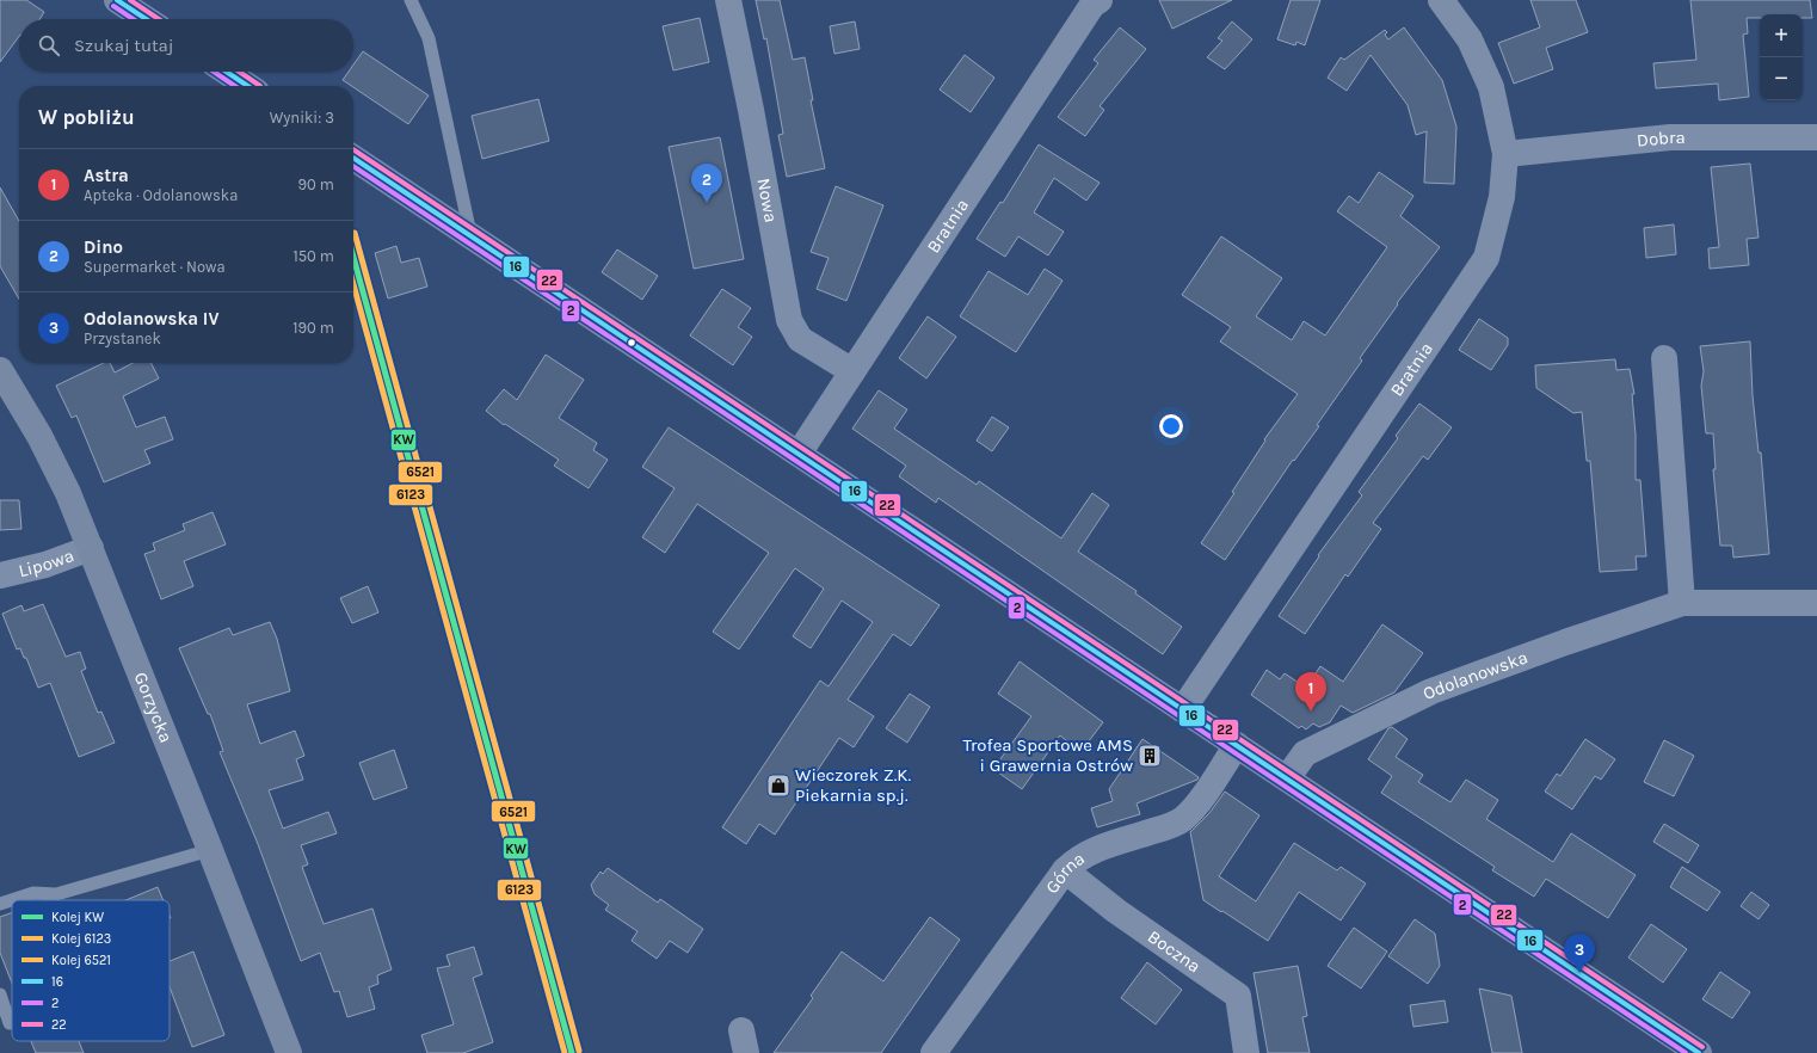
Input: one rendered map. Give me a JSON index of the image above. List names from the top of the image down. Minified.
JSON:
{"streets":{"main road":["Gorzycka"],"street":["Dobra","Nowa","Bratnia","Lipowa","Odolanowska","Górna","Boczna"]},"crossings":[["Dobra","Bratnia"],["Nowa","Bratnia"],["Lipowa","Gorzycka"],["Górna","Boczna"]],"places":{"building":["Trofea Sportowe AMS i Grawernia Ostrów"],"shop":["Wieczorek Z.K. Piekarnia sp.j."]},"lines":["transit line 16","transit line 22","transit line 2","rail line 6521","rail line KW","rail line 6123"],"legend":["Kolej KW","Kolej 6123","Kolej 6521","16","2","22"],"page":{"map_buttons":["+","−"],"search":"Szukaj tutaj","heading":["W pobliżu","Wyniki: 3"],"list":[{"mark":"1","name":"Astra","note":"Apteka · Odolanowska","value":"90 m"},{"mark":"2","name":"Dino","note":"Supermarket · Nowa","value":"150 m"},{"mark":"3","name":"Odolanowska IV","note":"Przystanek","value":"190 m"}],"pins":["2","1","3"]}}
